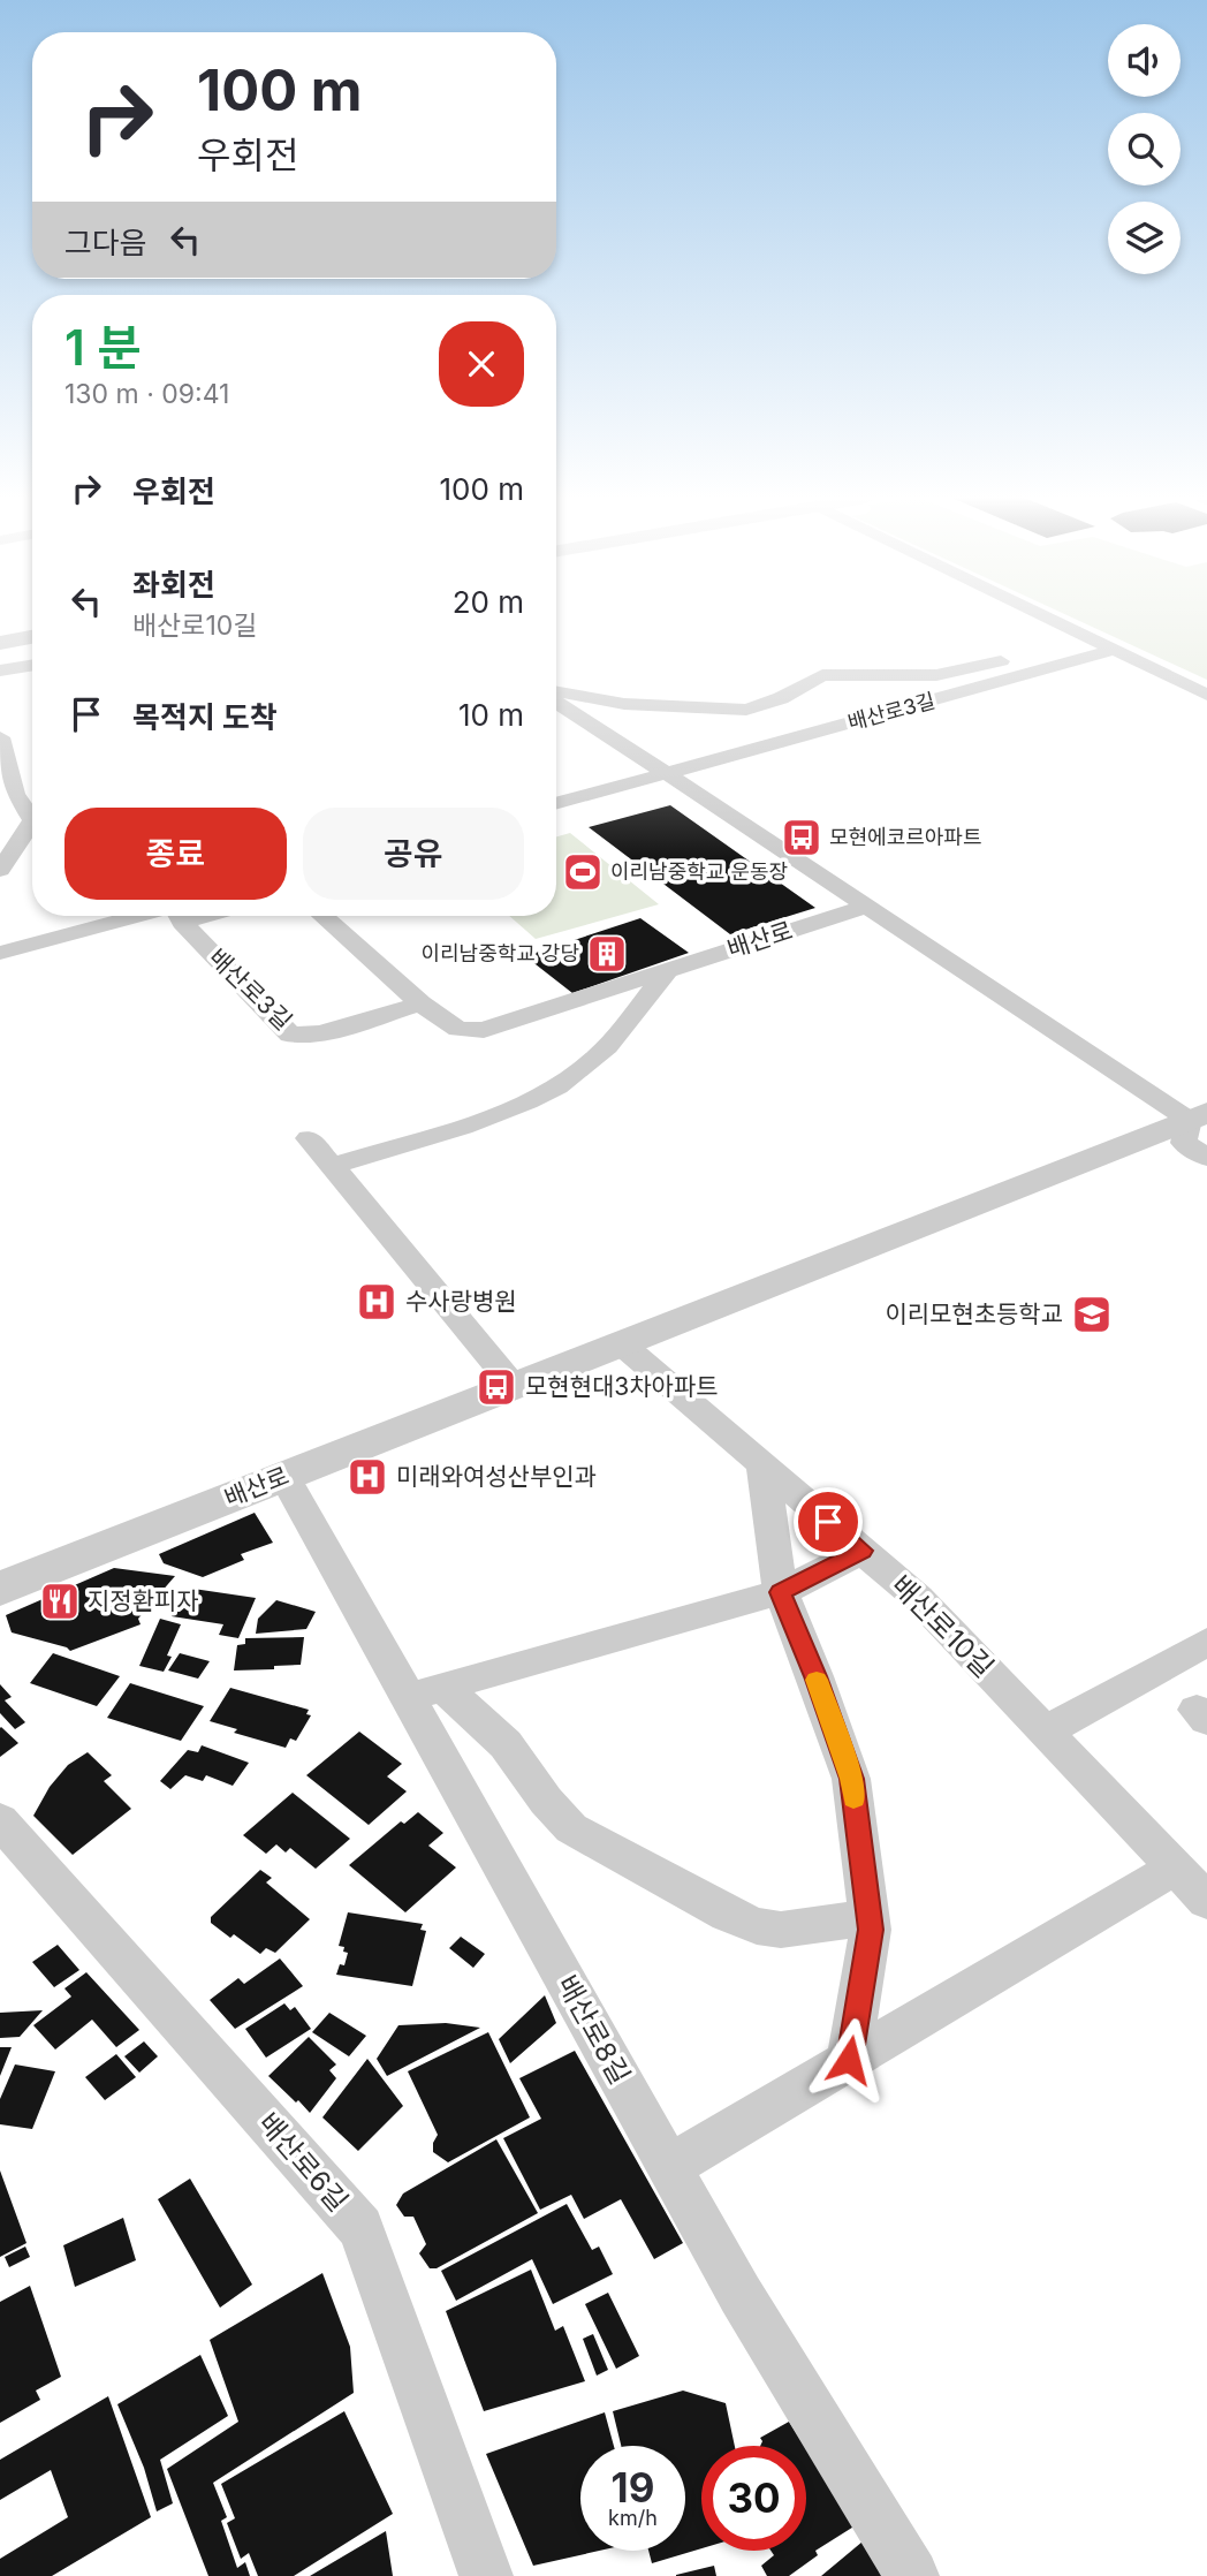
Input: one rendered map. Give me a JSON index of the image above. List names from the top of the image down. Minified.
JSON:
{"streets":{"street":["배산로3길","배산로","배산로10길","배산로8길","배산로6길"]},"crossings":[["배산로","배산로10길"],["배산로","배산로8길"]],"places":{"bus stop":["모현에코르아파트","모현현대3차아파트"],"sports":["이리남중학교 운동장"],"building":["이리남중학교 강당"],"hospital":["수사랑병원","미래와여성산부인과"],"school or university":["이리모현초등학교"],"restaurant":["지정환피자"]},"page":{"turn":["100 m","우회전"],"then":"그다음","heading":["1 분","130 m · 09:41"],"list":[{"name":"우회전","value":"100 m"},{"name":"좌회전","note":"배산로10길","value":"20 m"},{"name":"목적지 도착","value":"10 m"}],"buttons":["종료","공유"],"speed":"19 km/h","limit":"30"}}
